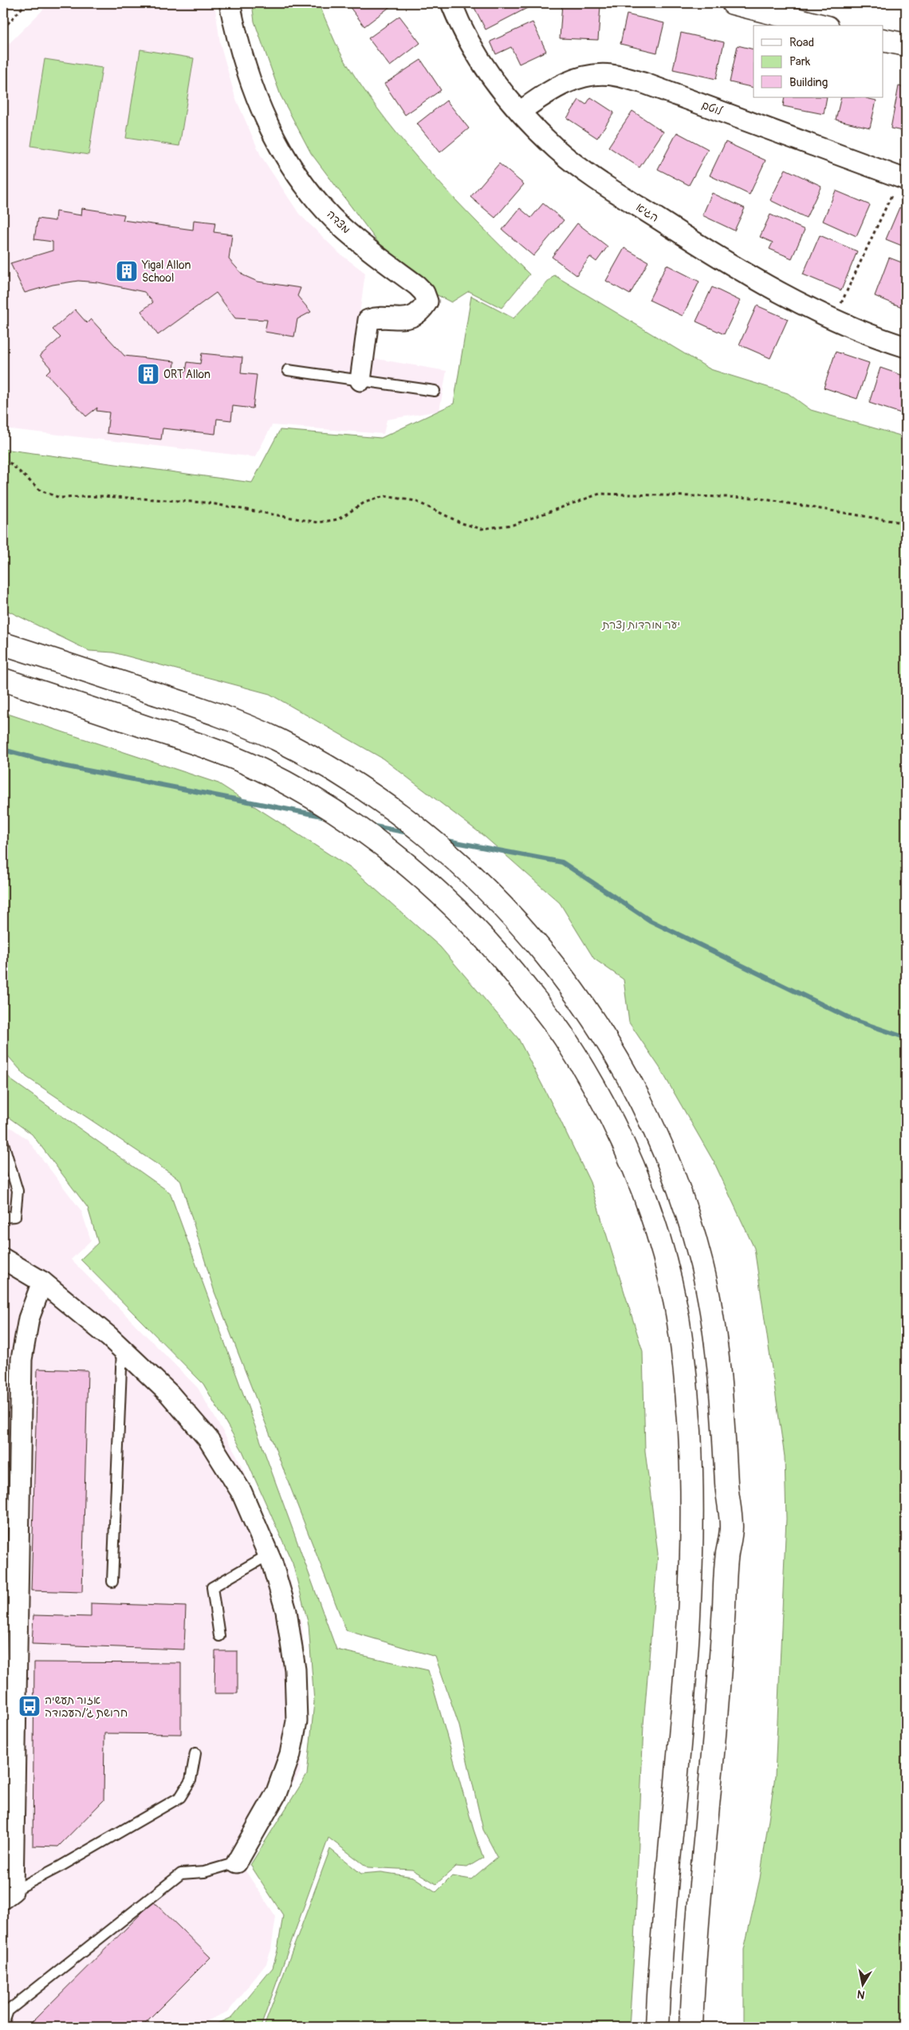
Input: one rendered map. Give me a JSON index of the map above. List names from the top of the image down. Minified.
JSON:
{"streets":{"street":["לוטם","הגיא","מצדה"]},"crossings":[["לוטם","הגיא"]],"parks":["יער מורדות נצרת"],"places":{"building":["Yigal Allon School","ORT Allon"],"bus stop":["אזור תעשיה חרושת ג׳/העבודה"]},"legend":["Road","Park","Building"],"north":"bottom"}
